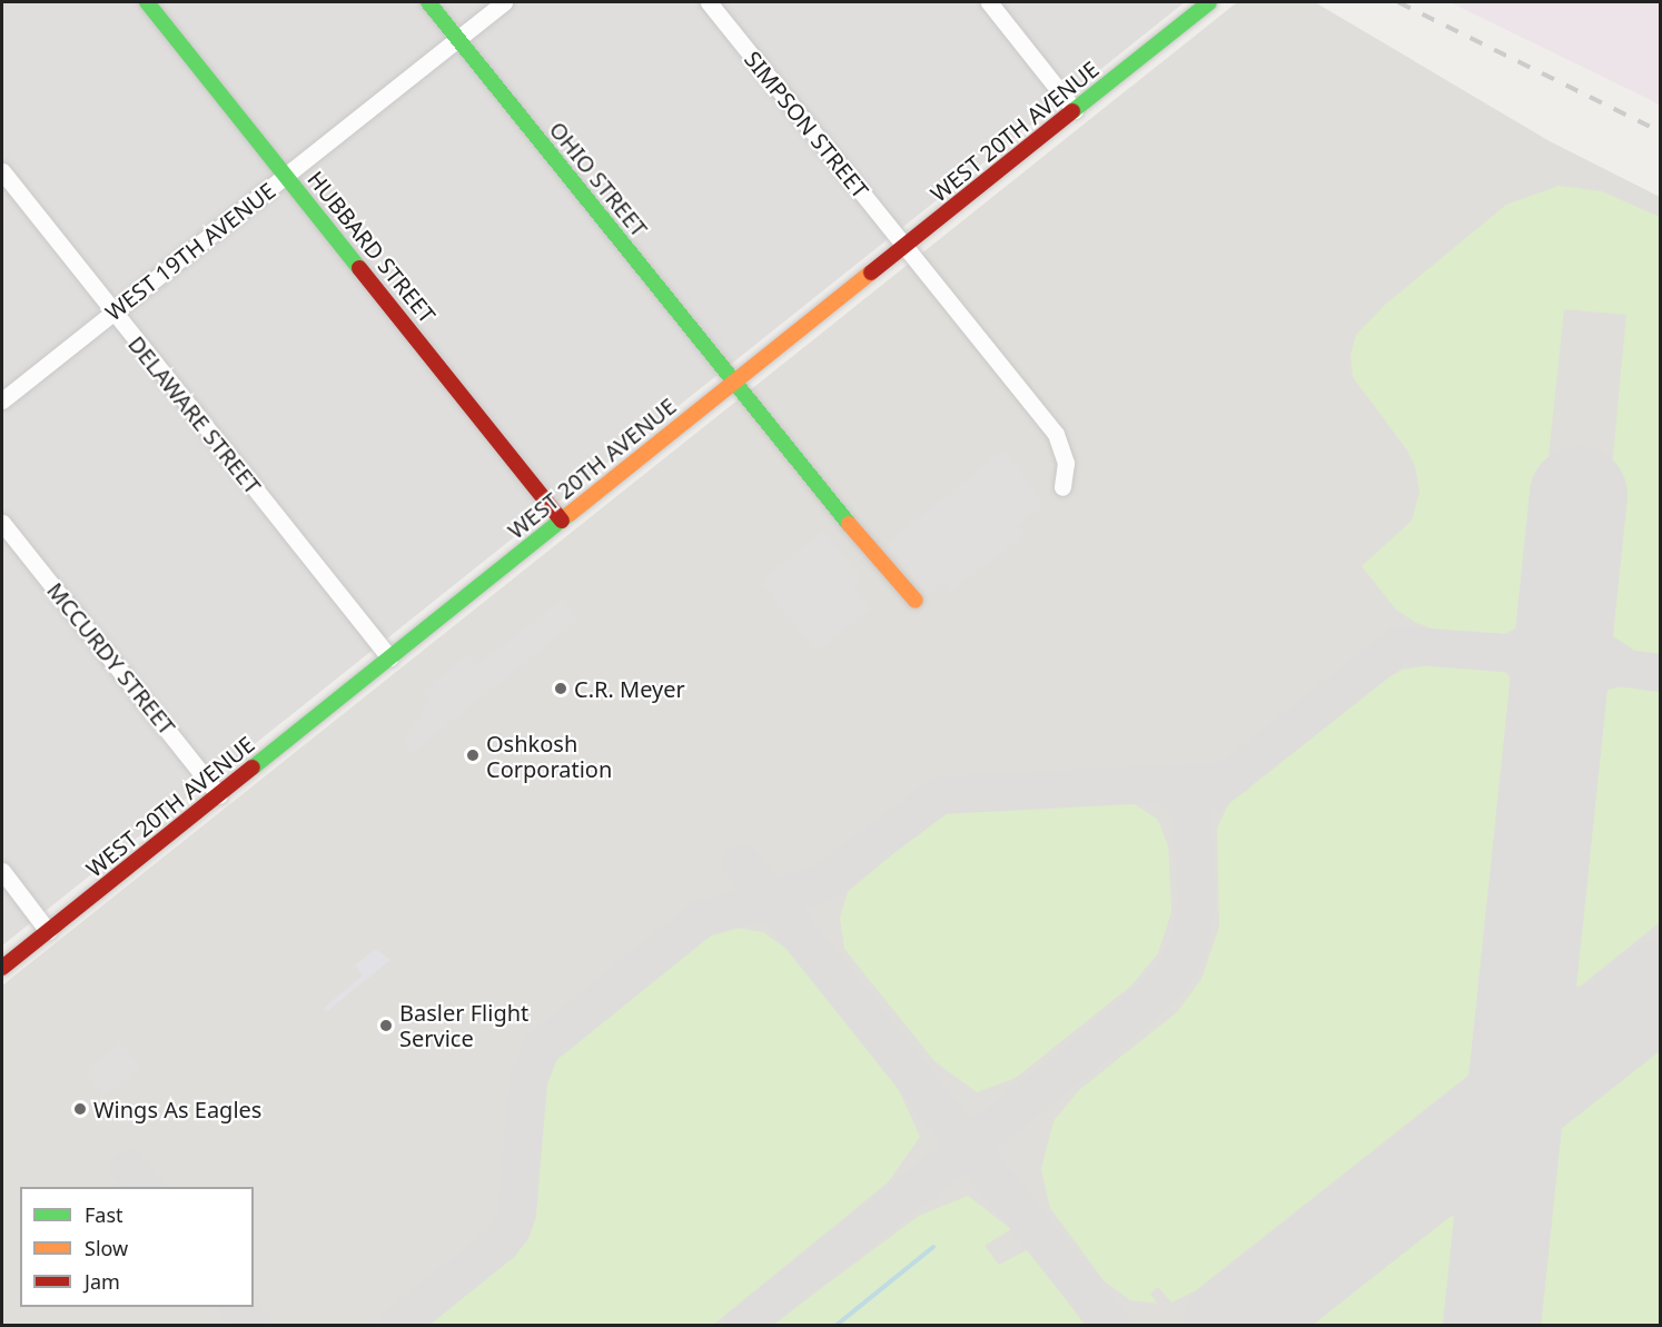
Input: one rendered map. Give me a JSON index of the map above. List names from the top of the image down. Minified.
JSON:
{"streets":{"main road":["WEST 20TH AVENUE","OHIO STREET","HUBBARD STREET"],"street":["SIMPSON STREET","WEST 19TH AVENUE","DELAWARE STREET","MCCURDY STREET"]},"crossings":[["SIMPSON STREET","WEST 20TH AVENUE"],["WEST 20TH AVENUE","OHIO STREET"],["WEST 20TH AVENUE","HUBBARD STREET"],["WEST 20TH AVENUE","DELAWARE STREET"],["WEST 20TH AVENUE","MCCURDY STREET"],["OHIO STREET","WEST 19TH AVENUE"],["HUBBARD STREET","WEST 19TH AVENUE"],["WEST 19TH AVENUE","DELAWARE STREET"]],"places":["C.R. Meyer","Oshkosh Corporation","Basler Flight Service","Wings As Eagles"],"legend":["Fast","Slow","Jam"]}
